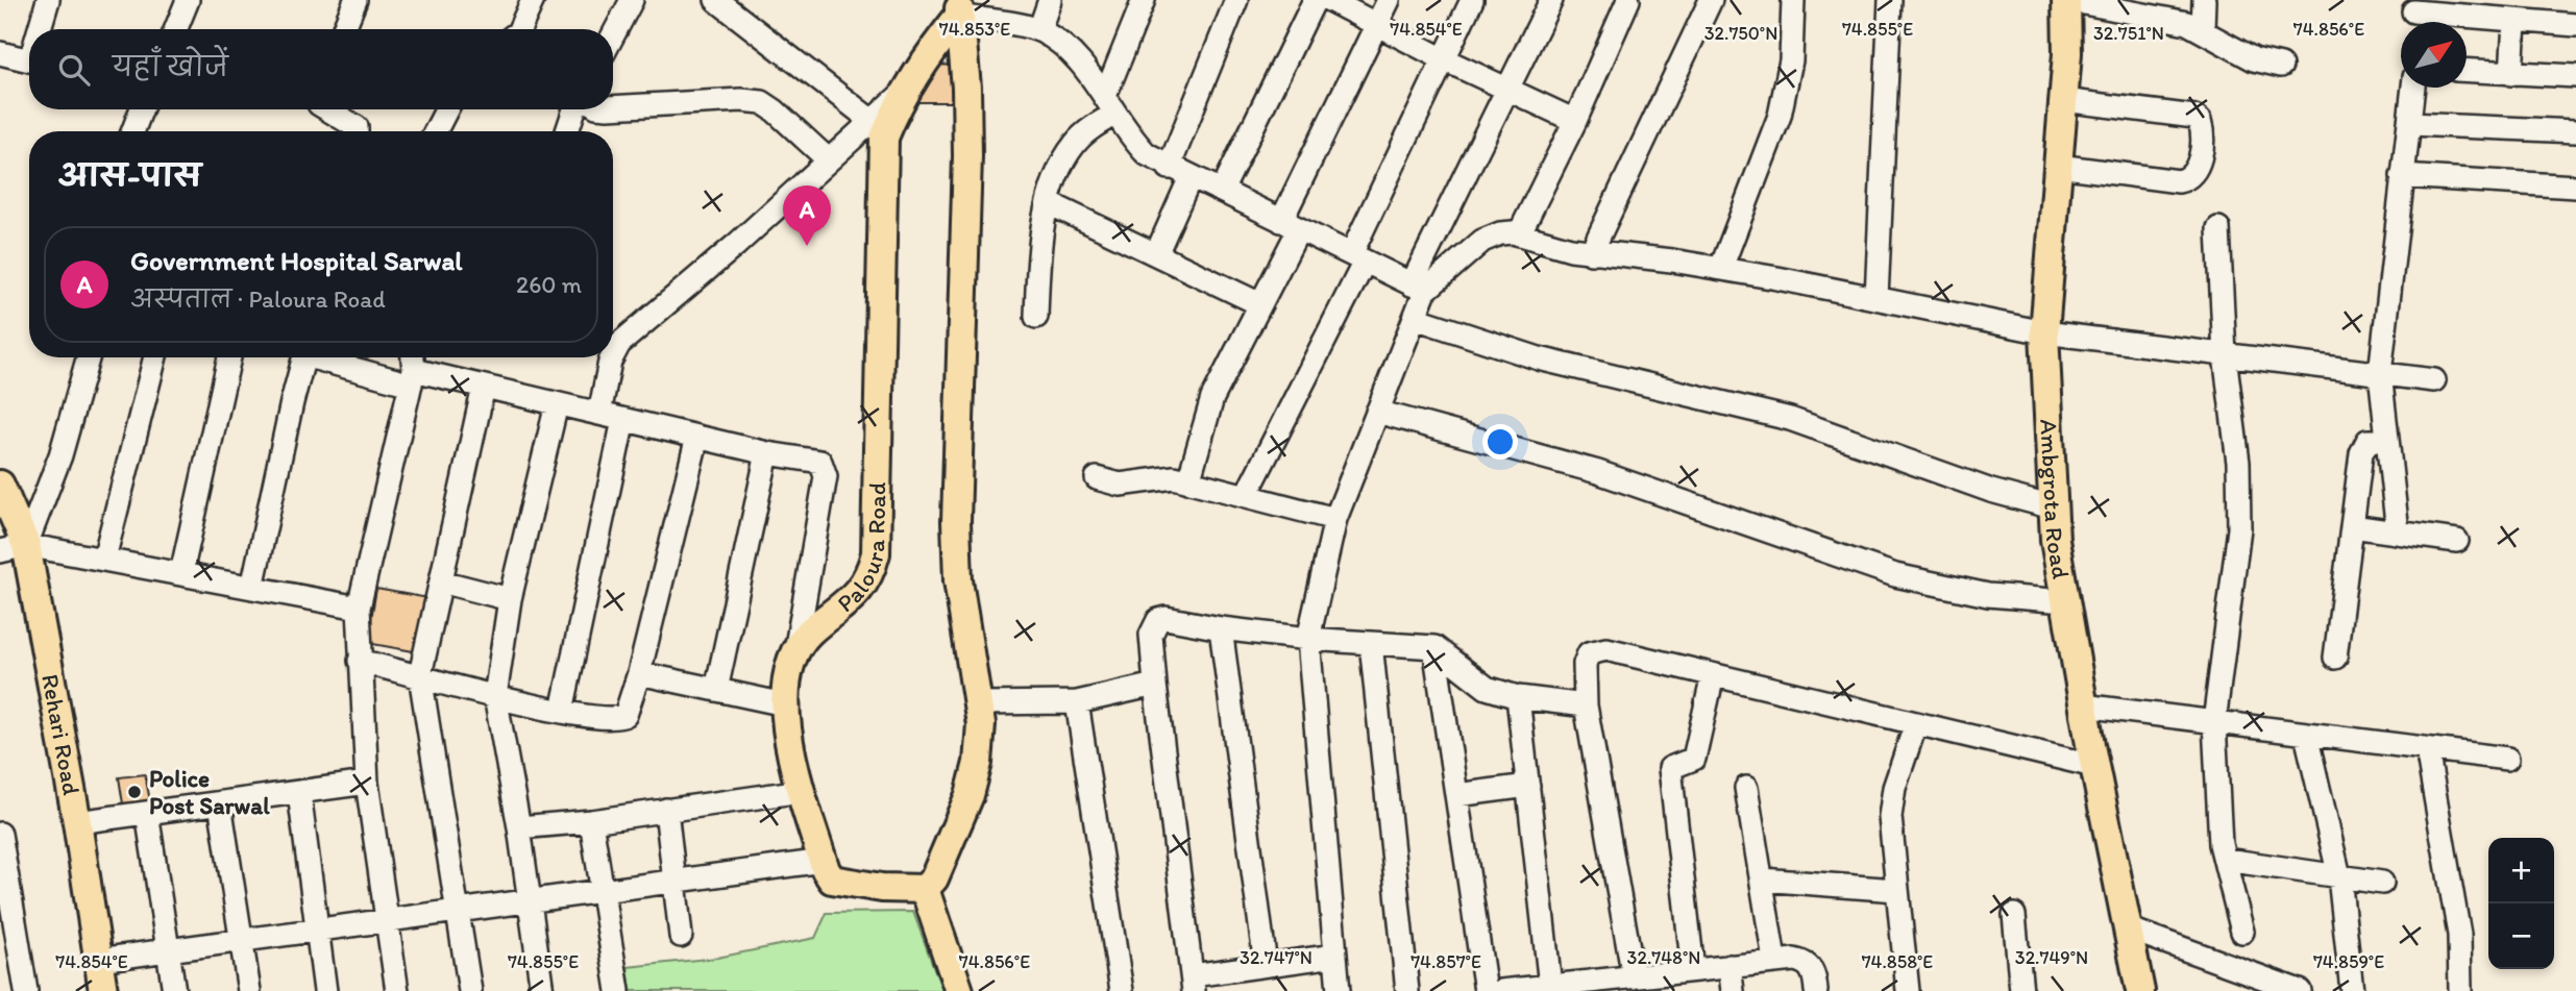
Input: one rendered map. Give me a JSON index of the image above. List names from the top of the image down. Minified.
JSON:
{"streets":{"main road":["Ambgrota Road","Paloura Road","Rehari Road"]},"places":["Police Post Sarwal"],"north":"top right","page":{"search":"यहाँ खोजें","heading":"आस-पास","pins":"A","list":[{"mark":"A","name":"Government Hospital Sarwal","note":"अस्पताल · Paloura Road","value":"260 m"}],"map_buttons":["+","−"]},"coordinates":["74.854°E","74.855°E","74.853°E","74.856°E","32.750°N","32.751°N","32.747°N","32.748°N","32.749°N","74.857°E","74.858°E","74.859°E"]}
